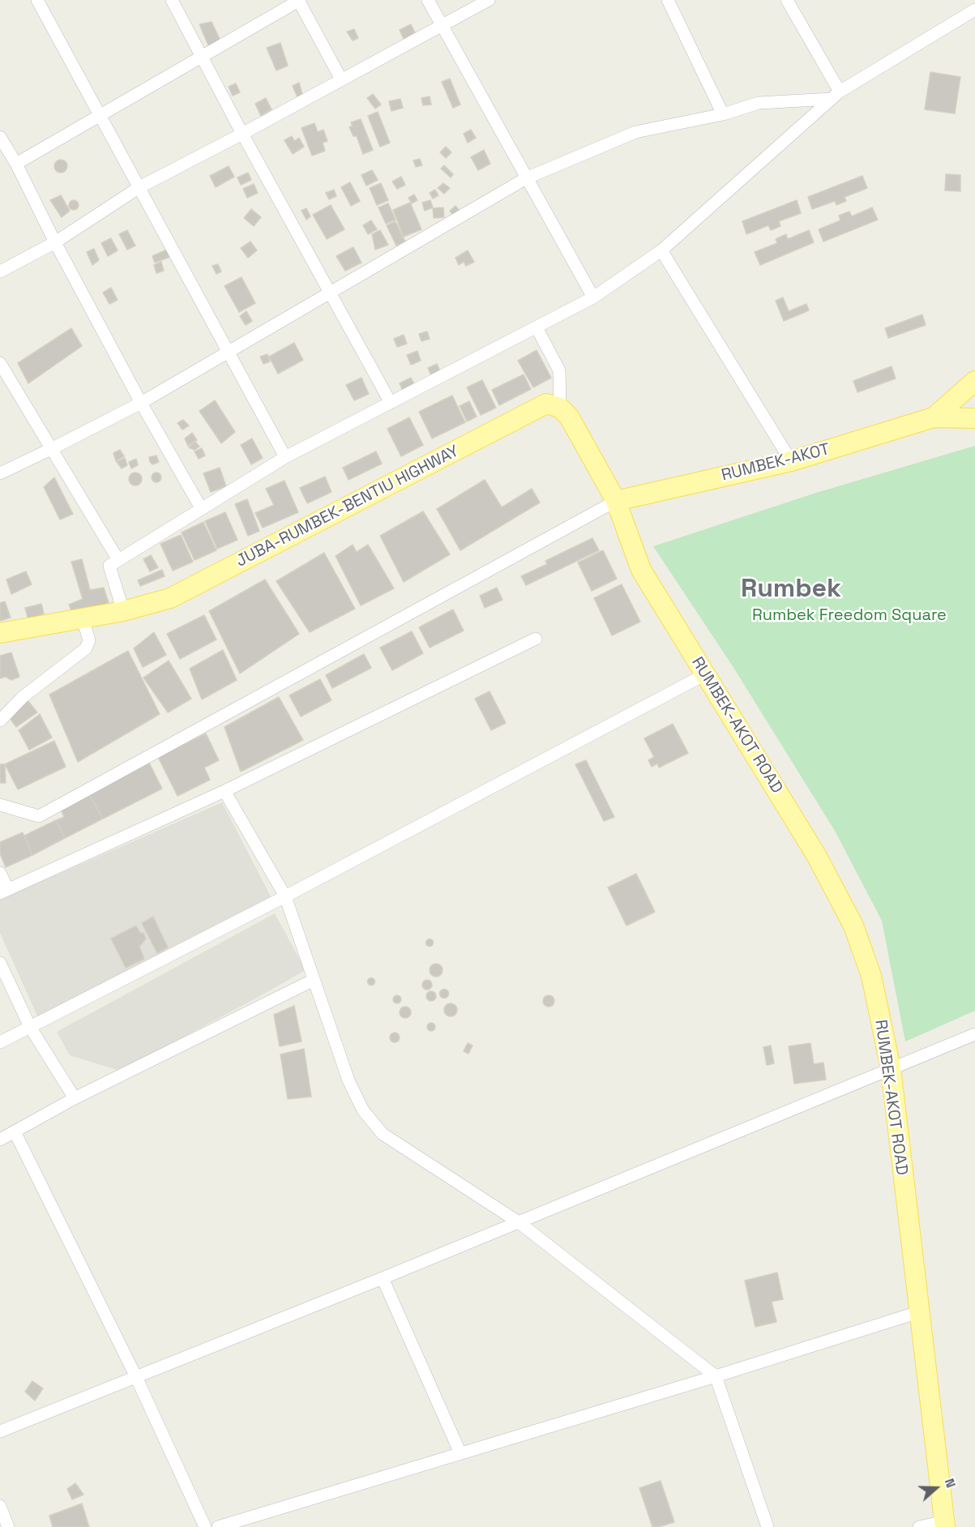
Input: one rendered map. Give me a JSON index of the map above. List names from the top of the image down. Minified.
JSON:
{"streets":{"main road":["RUMBEK-AKOT","JUBA-RUMBEK-BENTIU HIGHWAY","RUMBEK-AKOT ROAD"]},"crossings":[["RUMBEK-AKOT","RUMBEK-AKOT ROAD"]],"districts":["Rumbek"],"parks":["Rumbek Freedom Square"],"north":"right"}
